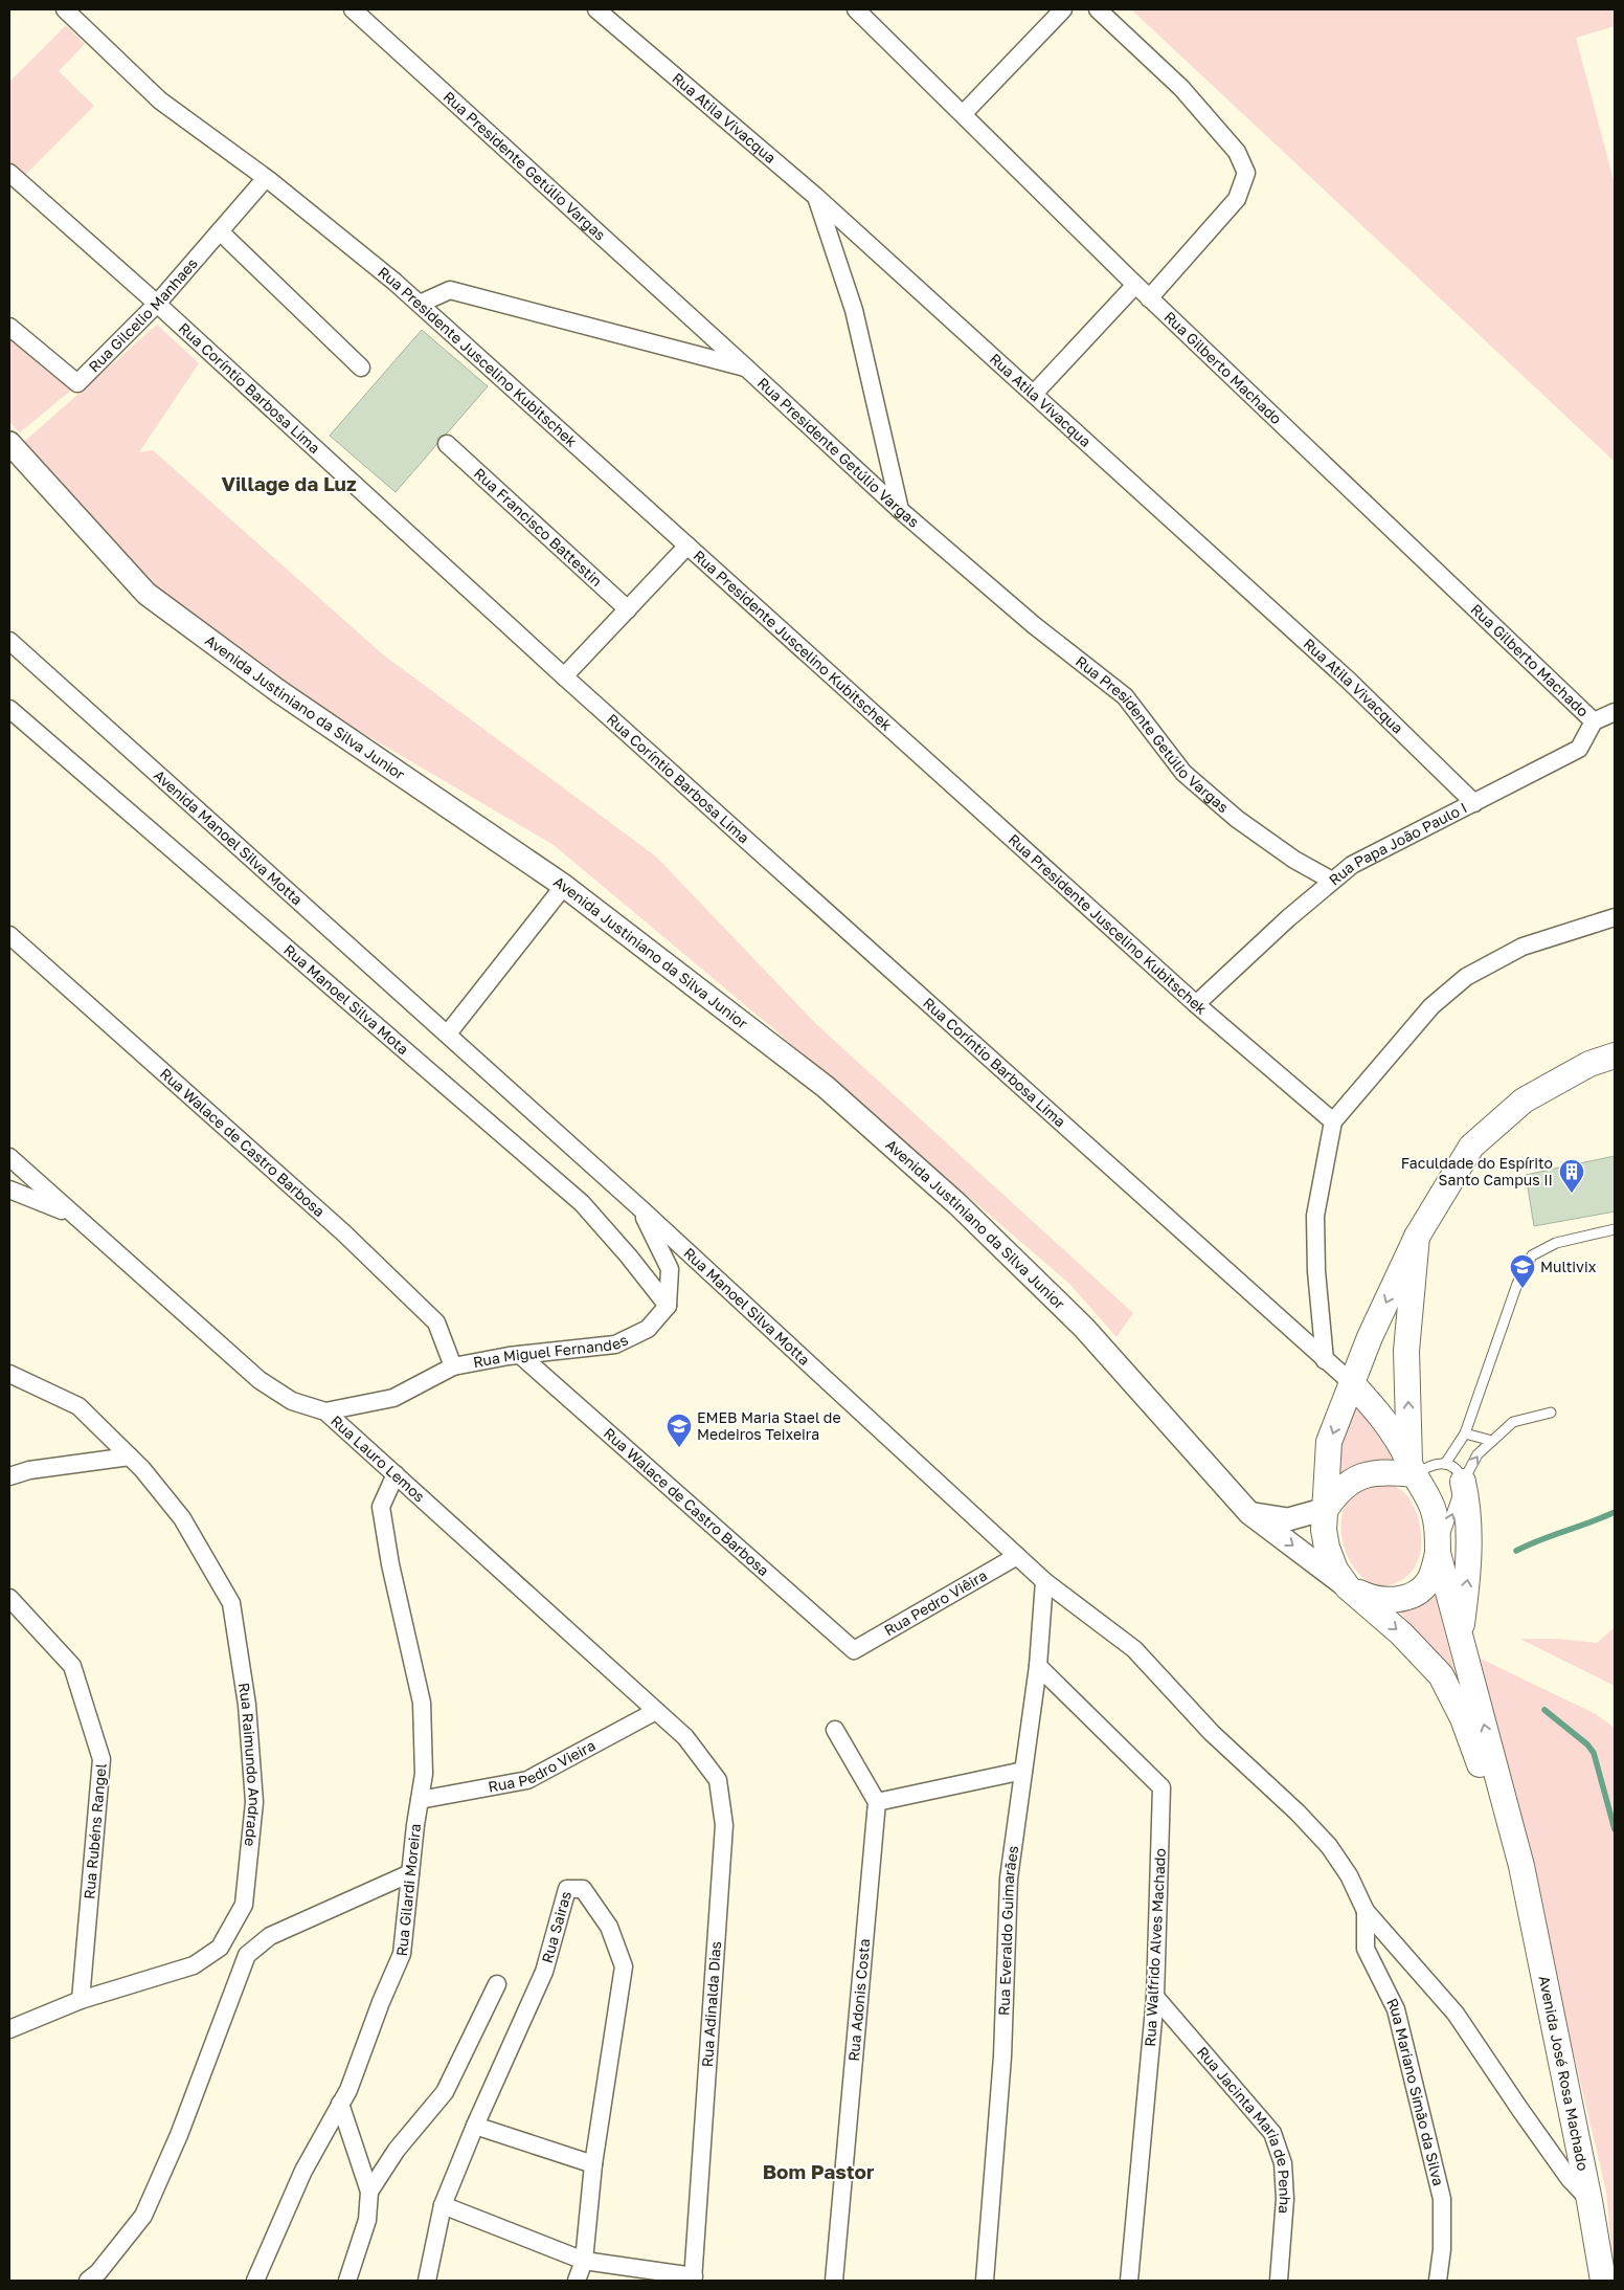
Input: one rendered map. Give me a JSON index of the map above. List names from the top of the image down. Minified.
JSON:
{"streets":{"main road":["Avenida José Rosa Machado"],"street":["Rua Atila Vivacqua","Rua Presidente Getúlio Vargas","Rua Gilcelio Manhaes","Rua Presidente Juscelino Kubitschek","Rua Gilberto Machado","Rua Coríntio Barbosa Lima","Rua Francisco Battestin","Avenida Justiniano da Silva Junior","Avenida Manoel Silva Motta","Rua Papa João Paulo I","Rua Manoel Silva Mota","Rua Walace de Castro Barbosa","Rua Manoel Silva Motta","Rua Miguel Fernandes","Rua Lauro Lemos","Rua Pedro Viêira","Rua Raimundo Andrade","Rua Pedro Vieira","Rua Rubéns Rangel","Rua Gilardi Moreira","Rua Sairas","Rua Everaldo Guimarães","Rua Walfrido Alves Machado","Rua Adonis Costa","Rua Adinalda Dias","Rua Mariano Simão da Silva","Rua Jacinta Maria de Penha"]},"crossings":[["Rua Atila Vivacqua","Rua Papa João Paulo I"],["Rua Presidente Getúlio Vargas","Rua Papa João Paulo I"],["Rua Gilcelio Manhaes","Rua Presidente Juscelino Kubitschek"],["Rua Gilcelio Manhaes","Rua Coríntio Barbosa Lima"],["Rua Presidente Juscelino Kubitschek","Rua Papa João Paulo I"],["Rua Gilberto Machado","Rua Papa João Paulo I"],["Avenida Manoel Silva Motta","Rua Manoel Silva Motta"],["Rua Manoel Silva Mota","Rua Miguel Fernandes"],["Rua Walace de Castro Barbosa","Rua Miguel Fernandes"],["Rua Walace de Castro Barbosa","Rua Pedro Viêira"],["Rua Manoel Silva Motta","Rua Pedro Viêira"],["Rua Manoel Silva Motta","Rua Everaldo Guimarães"],["Rua Manoel Silva Motta","Rua Mariano Simão da Silva"],["Rua Miguel Fernandes","Rua Lauro Lemos"],["Rua Lauro Lemos","Rua Pedro Vieira"],["Rua Lauro Lemos","Rua Gilardi Moreira"],["Rua Lauro Lemos","Rua Adinalda Dias"],["Rua Raimundo Andrade","Rua Rubéns Rangel"],["Rua Pedro Vieira","Rua Gilardi Moreira"],["Rua Everaldo Guimarães","Rua Walfrido Alves Machado"],["Rua Walfrido Alves Machado","Rua Jacinta Maria de Penha"]],"districts":["Village da Luz","Bom Pastor"],"places":{"building":["Faculdade do Espírito Santo Campus II"],"school or university":["Multivix","EMEB Maria Stael de Medeiros Teixeira"]}}
